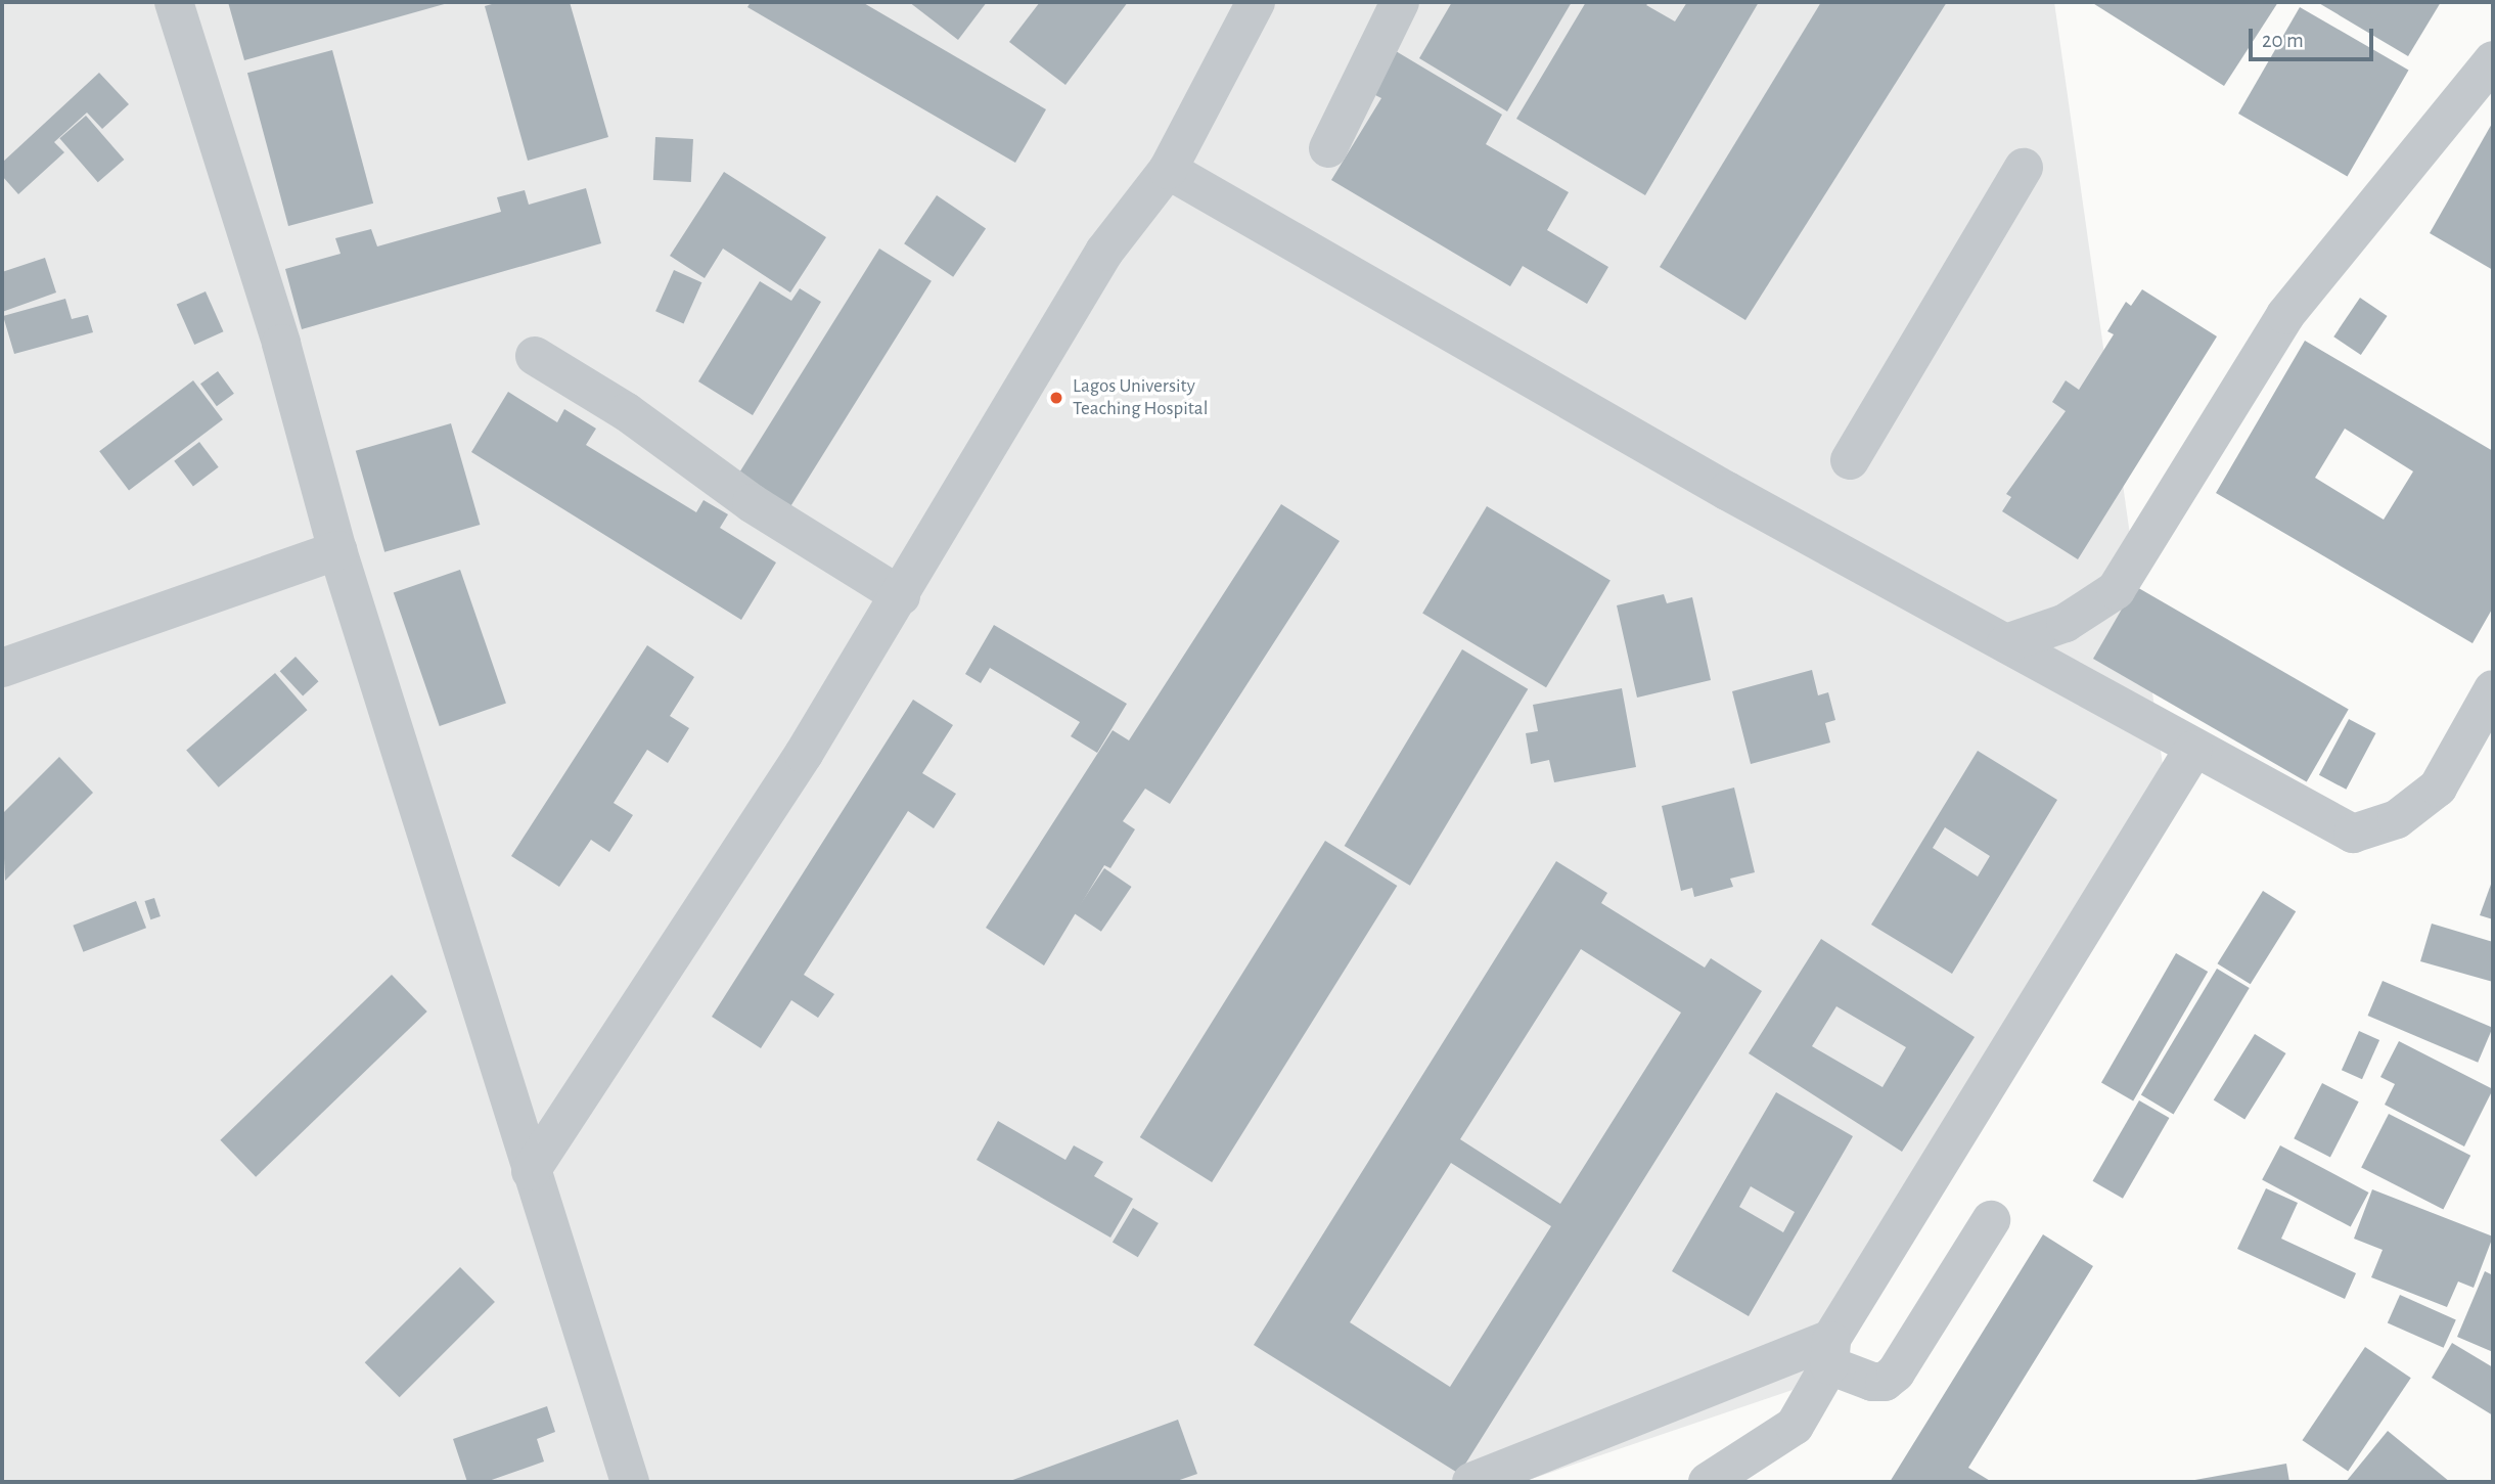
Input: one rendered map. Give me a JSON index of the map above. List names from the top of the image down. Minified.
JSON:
{"places":["Lagos University Teaching Hospital"],"scale_bar":"20 m"}
